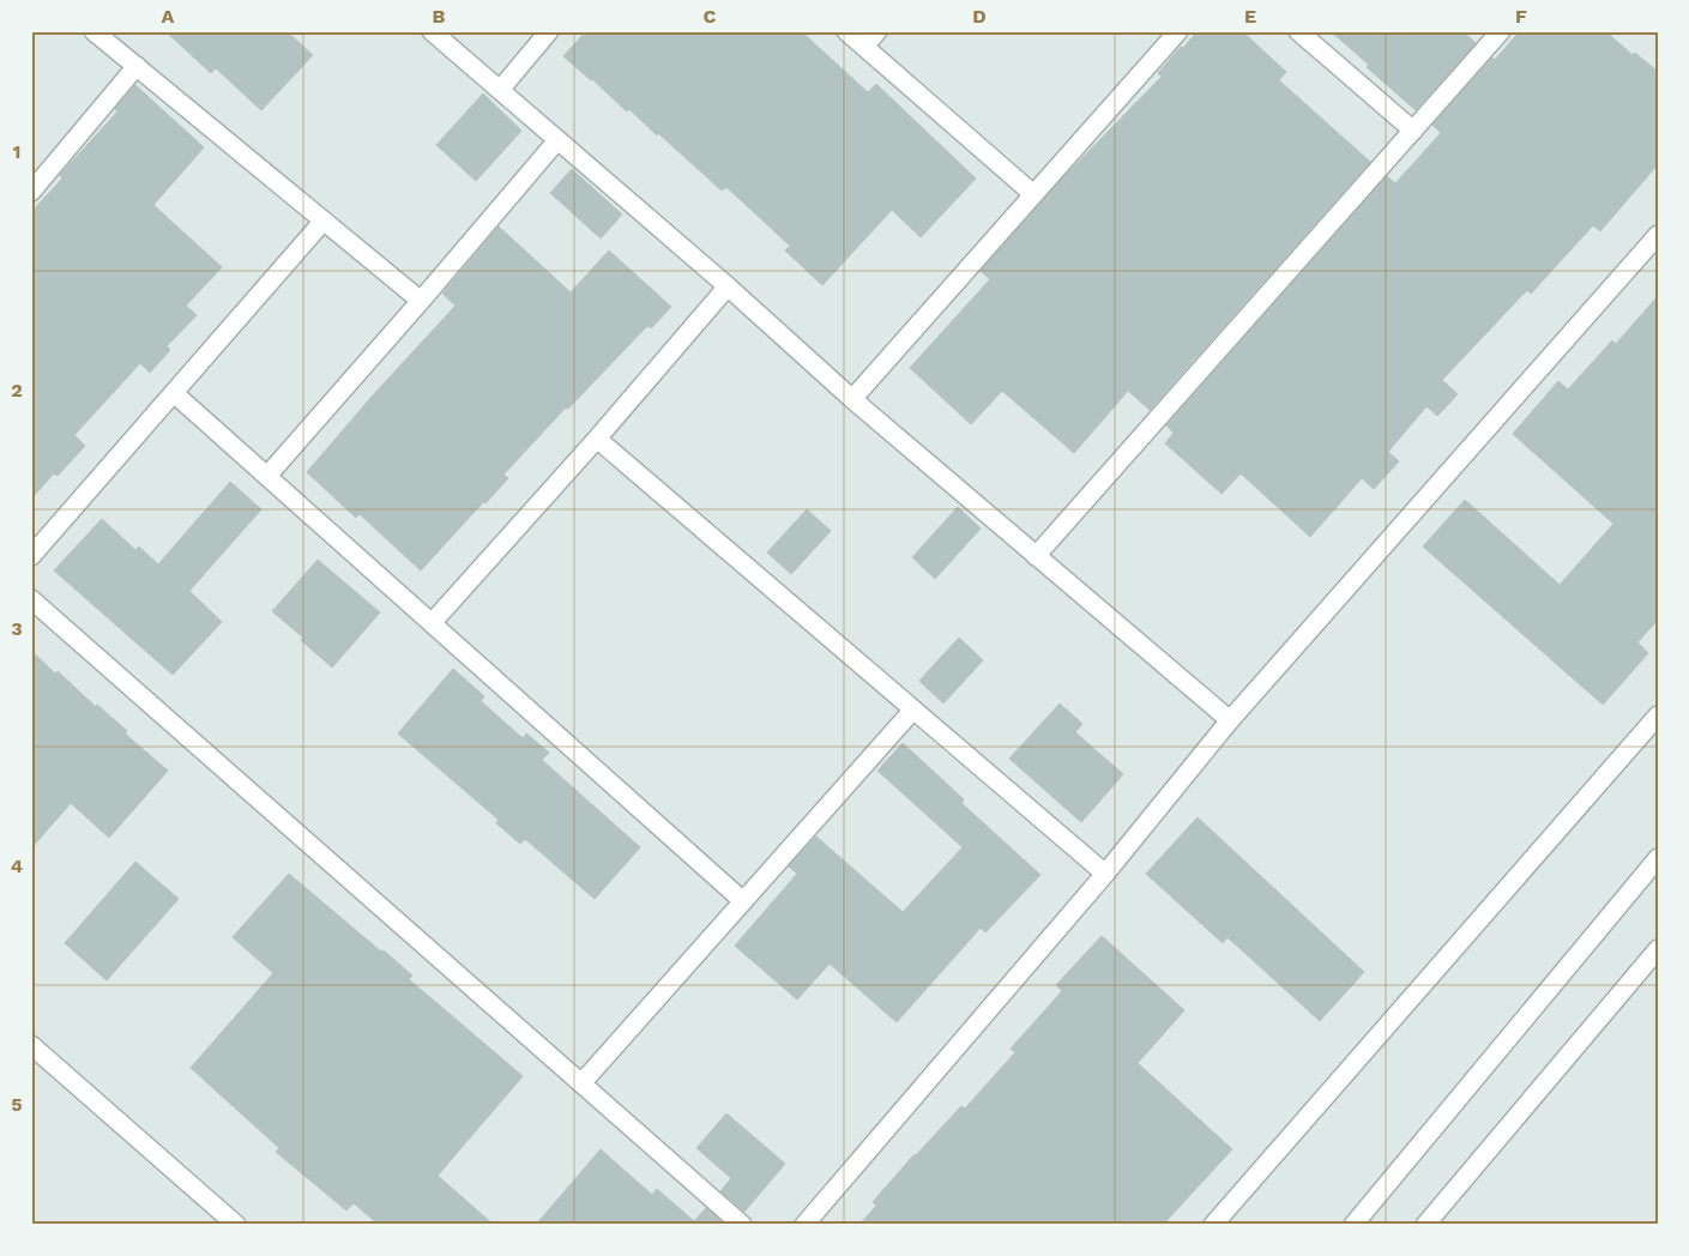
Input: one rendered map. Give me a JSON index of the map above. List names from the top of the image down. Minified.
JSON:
{"grid":{"columns":["A","B","C","D","E","F"],"rows":["1","2","3","4","5"]}}
